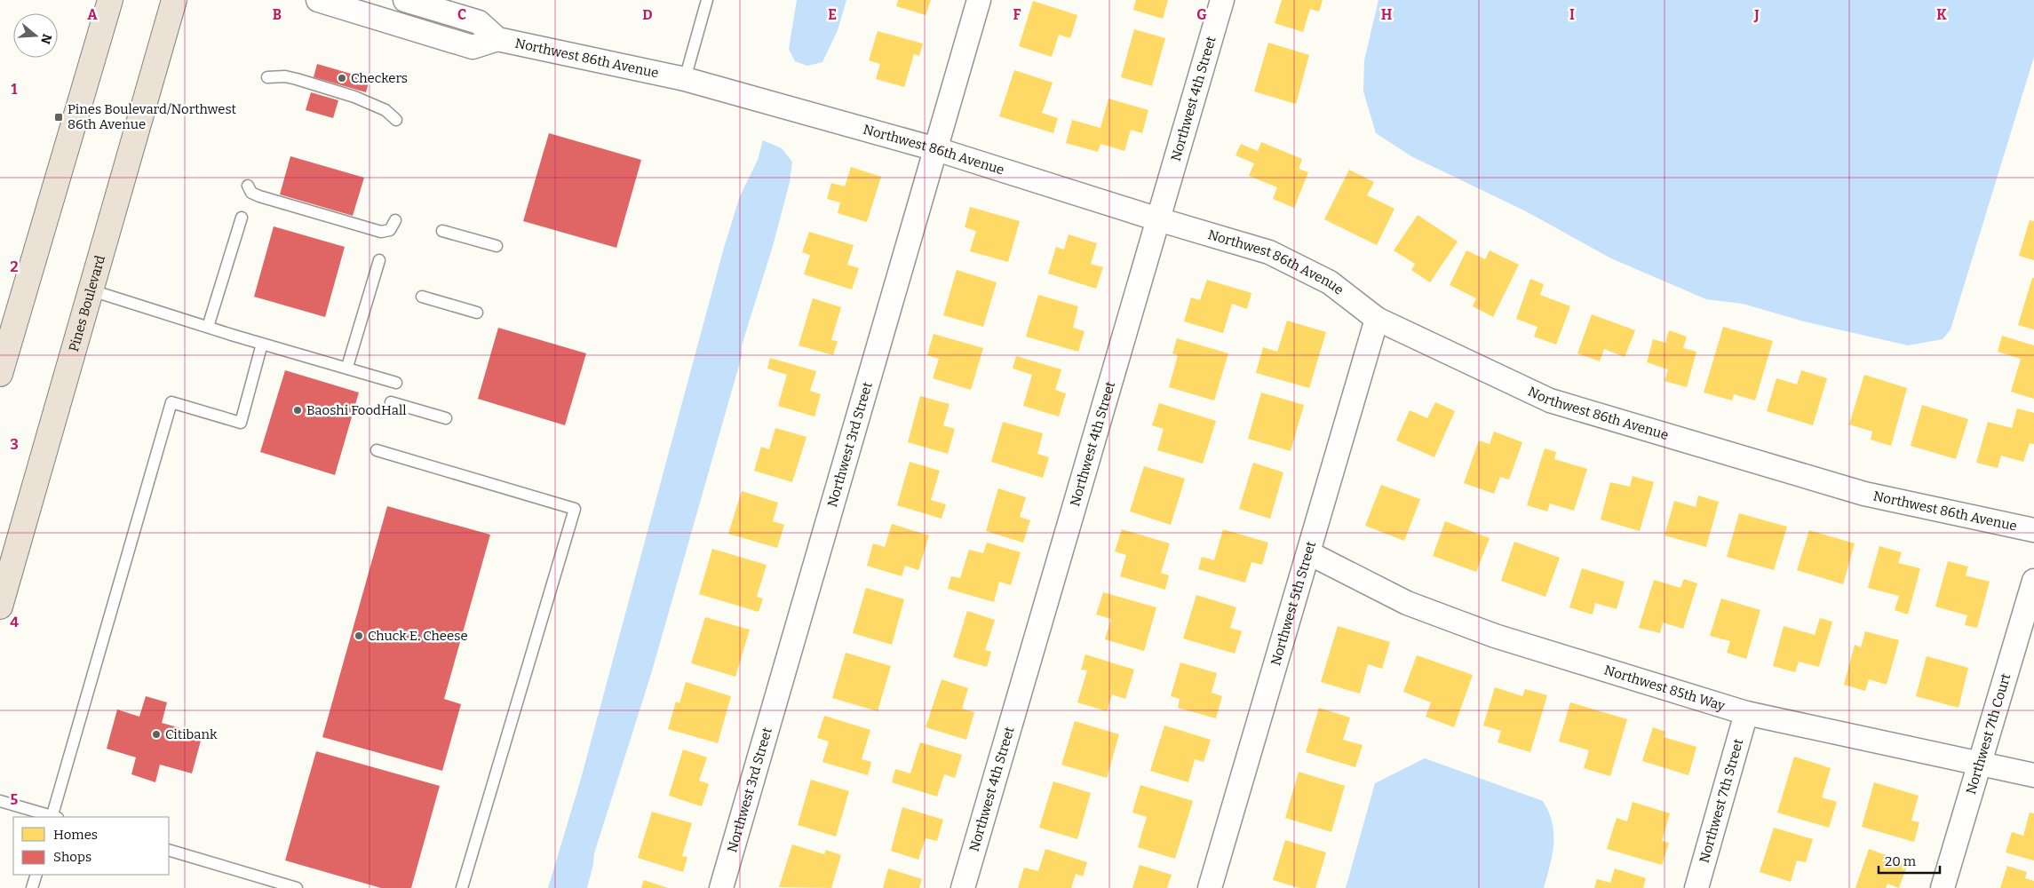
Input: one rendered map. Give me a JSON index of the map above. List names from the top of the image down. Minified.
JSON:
{"streets":{"highway":["Pines Boulevard"],"street":["Northwest 86th Avenue","Northwest 4th Street","Northwest 3rd Street","Northwest 5th Street","Northwest 85th Way","Northwest 7th Court","Northwest 7th Street"]},"crossings":[["Northwest 86th Avenue","Northwest 4th Street"],["Northwest 86th Avenue","Northwest 3rd Street"],["Northwest 86th Avenue","Northwest 5th Street"],["Northwest 5th Street","Northwest 85th Way"],["Northwest 85th Way","Northwest 7th Court"],["Northwest 85th Way","Northwest 7th Street"]],"places":{"other":["Checkers","Baoshi FoodHall","Chuck E. Cheese","Citibank"],"transit":["Pines Boulevard/Northwest 86th Avenue"]},"legend":["Homes","Shops"],"scale_bar":"20 m","north":"right","grid":{"columns":["A","B","C","D","E","F","G","H","I","J","K"],"rows":["1","2","3","4","5"]}}
